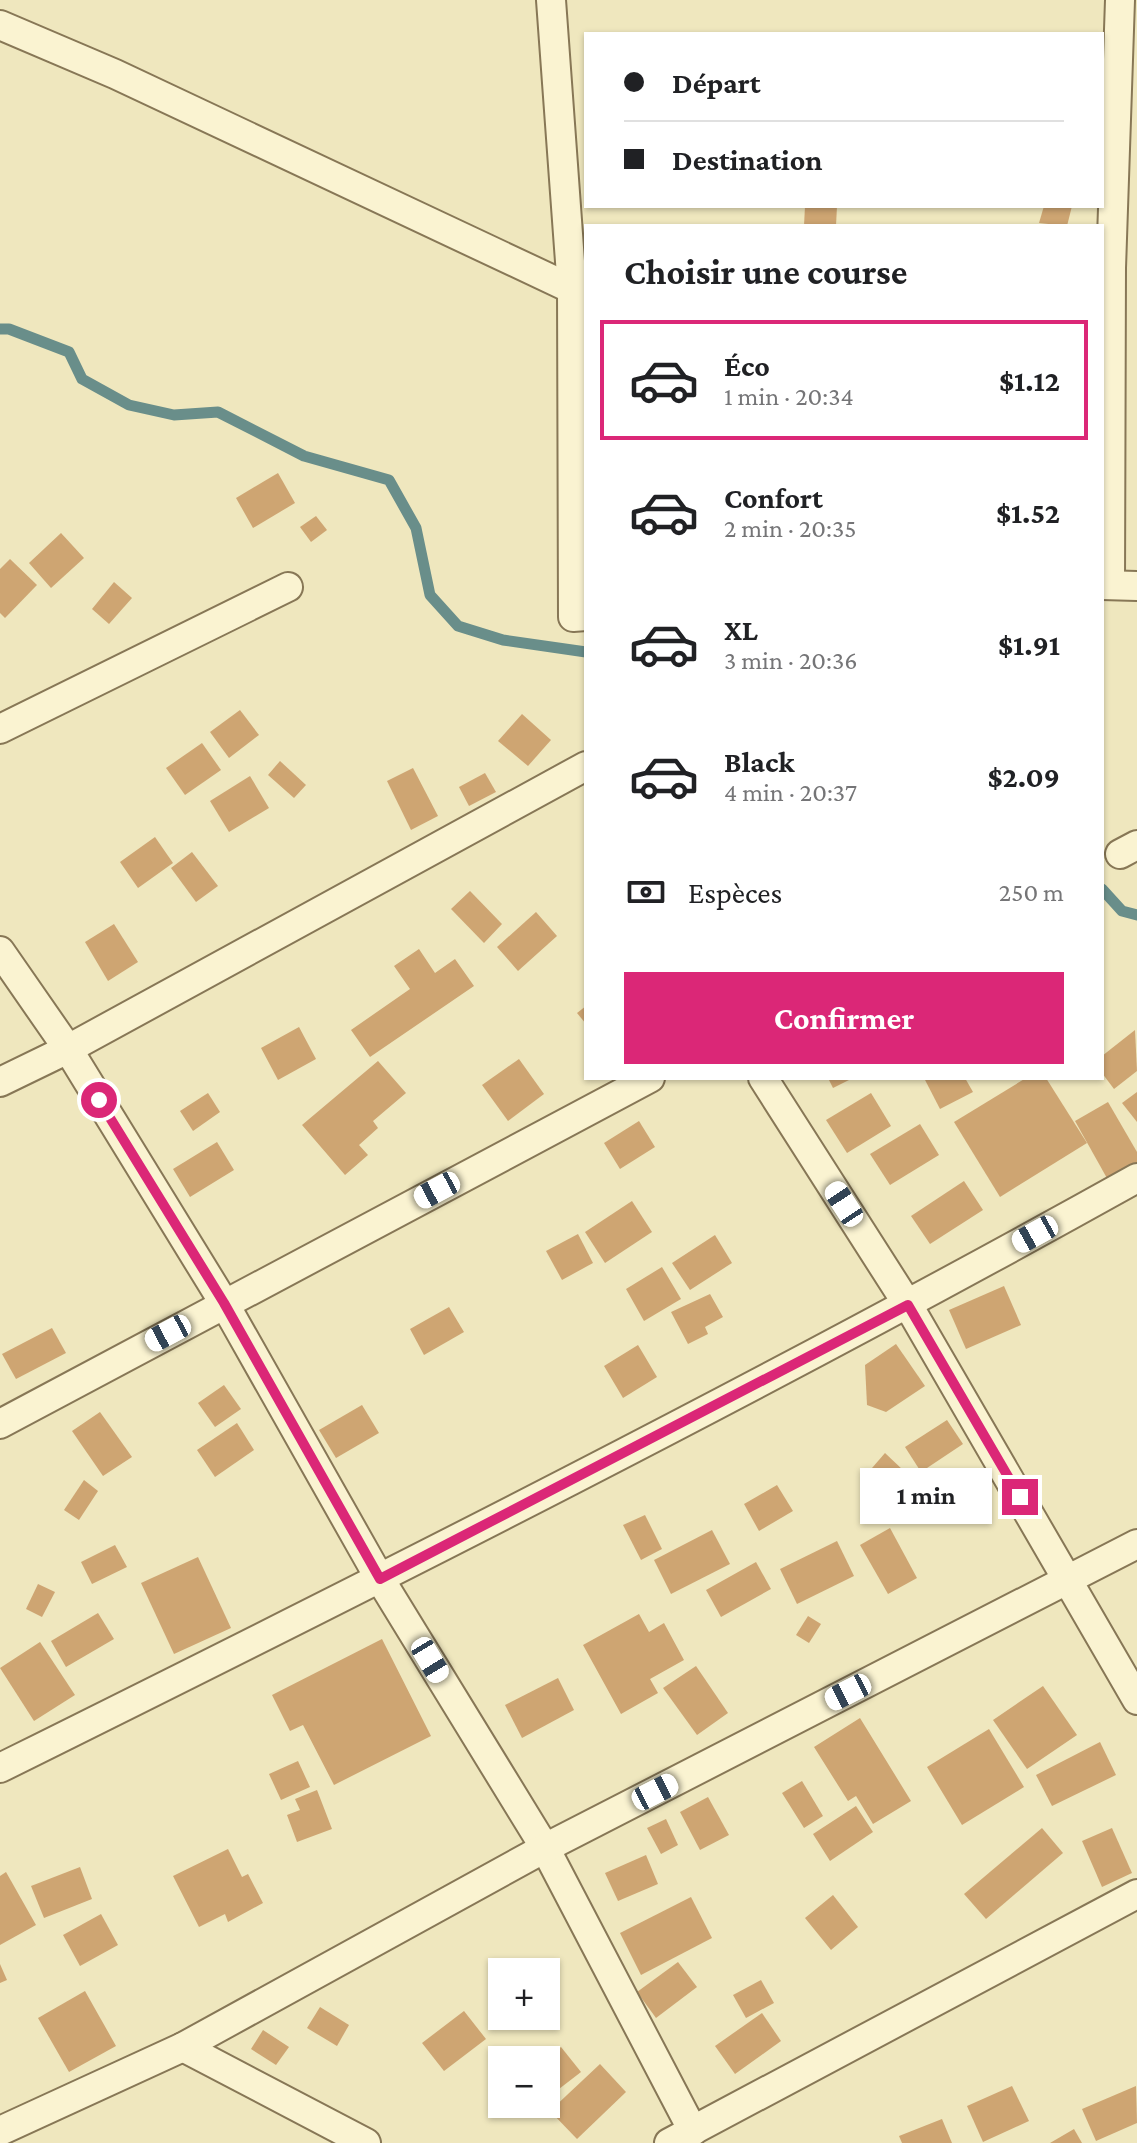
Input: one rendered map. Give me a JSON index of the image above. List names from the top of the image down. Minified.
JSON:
{"page":{"banner":["Départ","Destination"],"heading":"Choisir une course","list":[{"name":"Éco","note":"1 min · 20:34","value":"$1.12"},{"name":"Confort","note":"2 min · 20:35","value":"$1.52"},{"name":"XL","note":"3 min · 20:36","value":"$1.91"},{"name":"Black","note":"4 min · 20:37","value":"$2.09"}],"pay":["Espèces","250 m"],"buttons":"Confirmer","bubble":"1 min","map_buttons":["+","−"]}}
